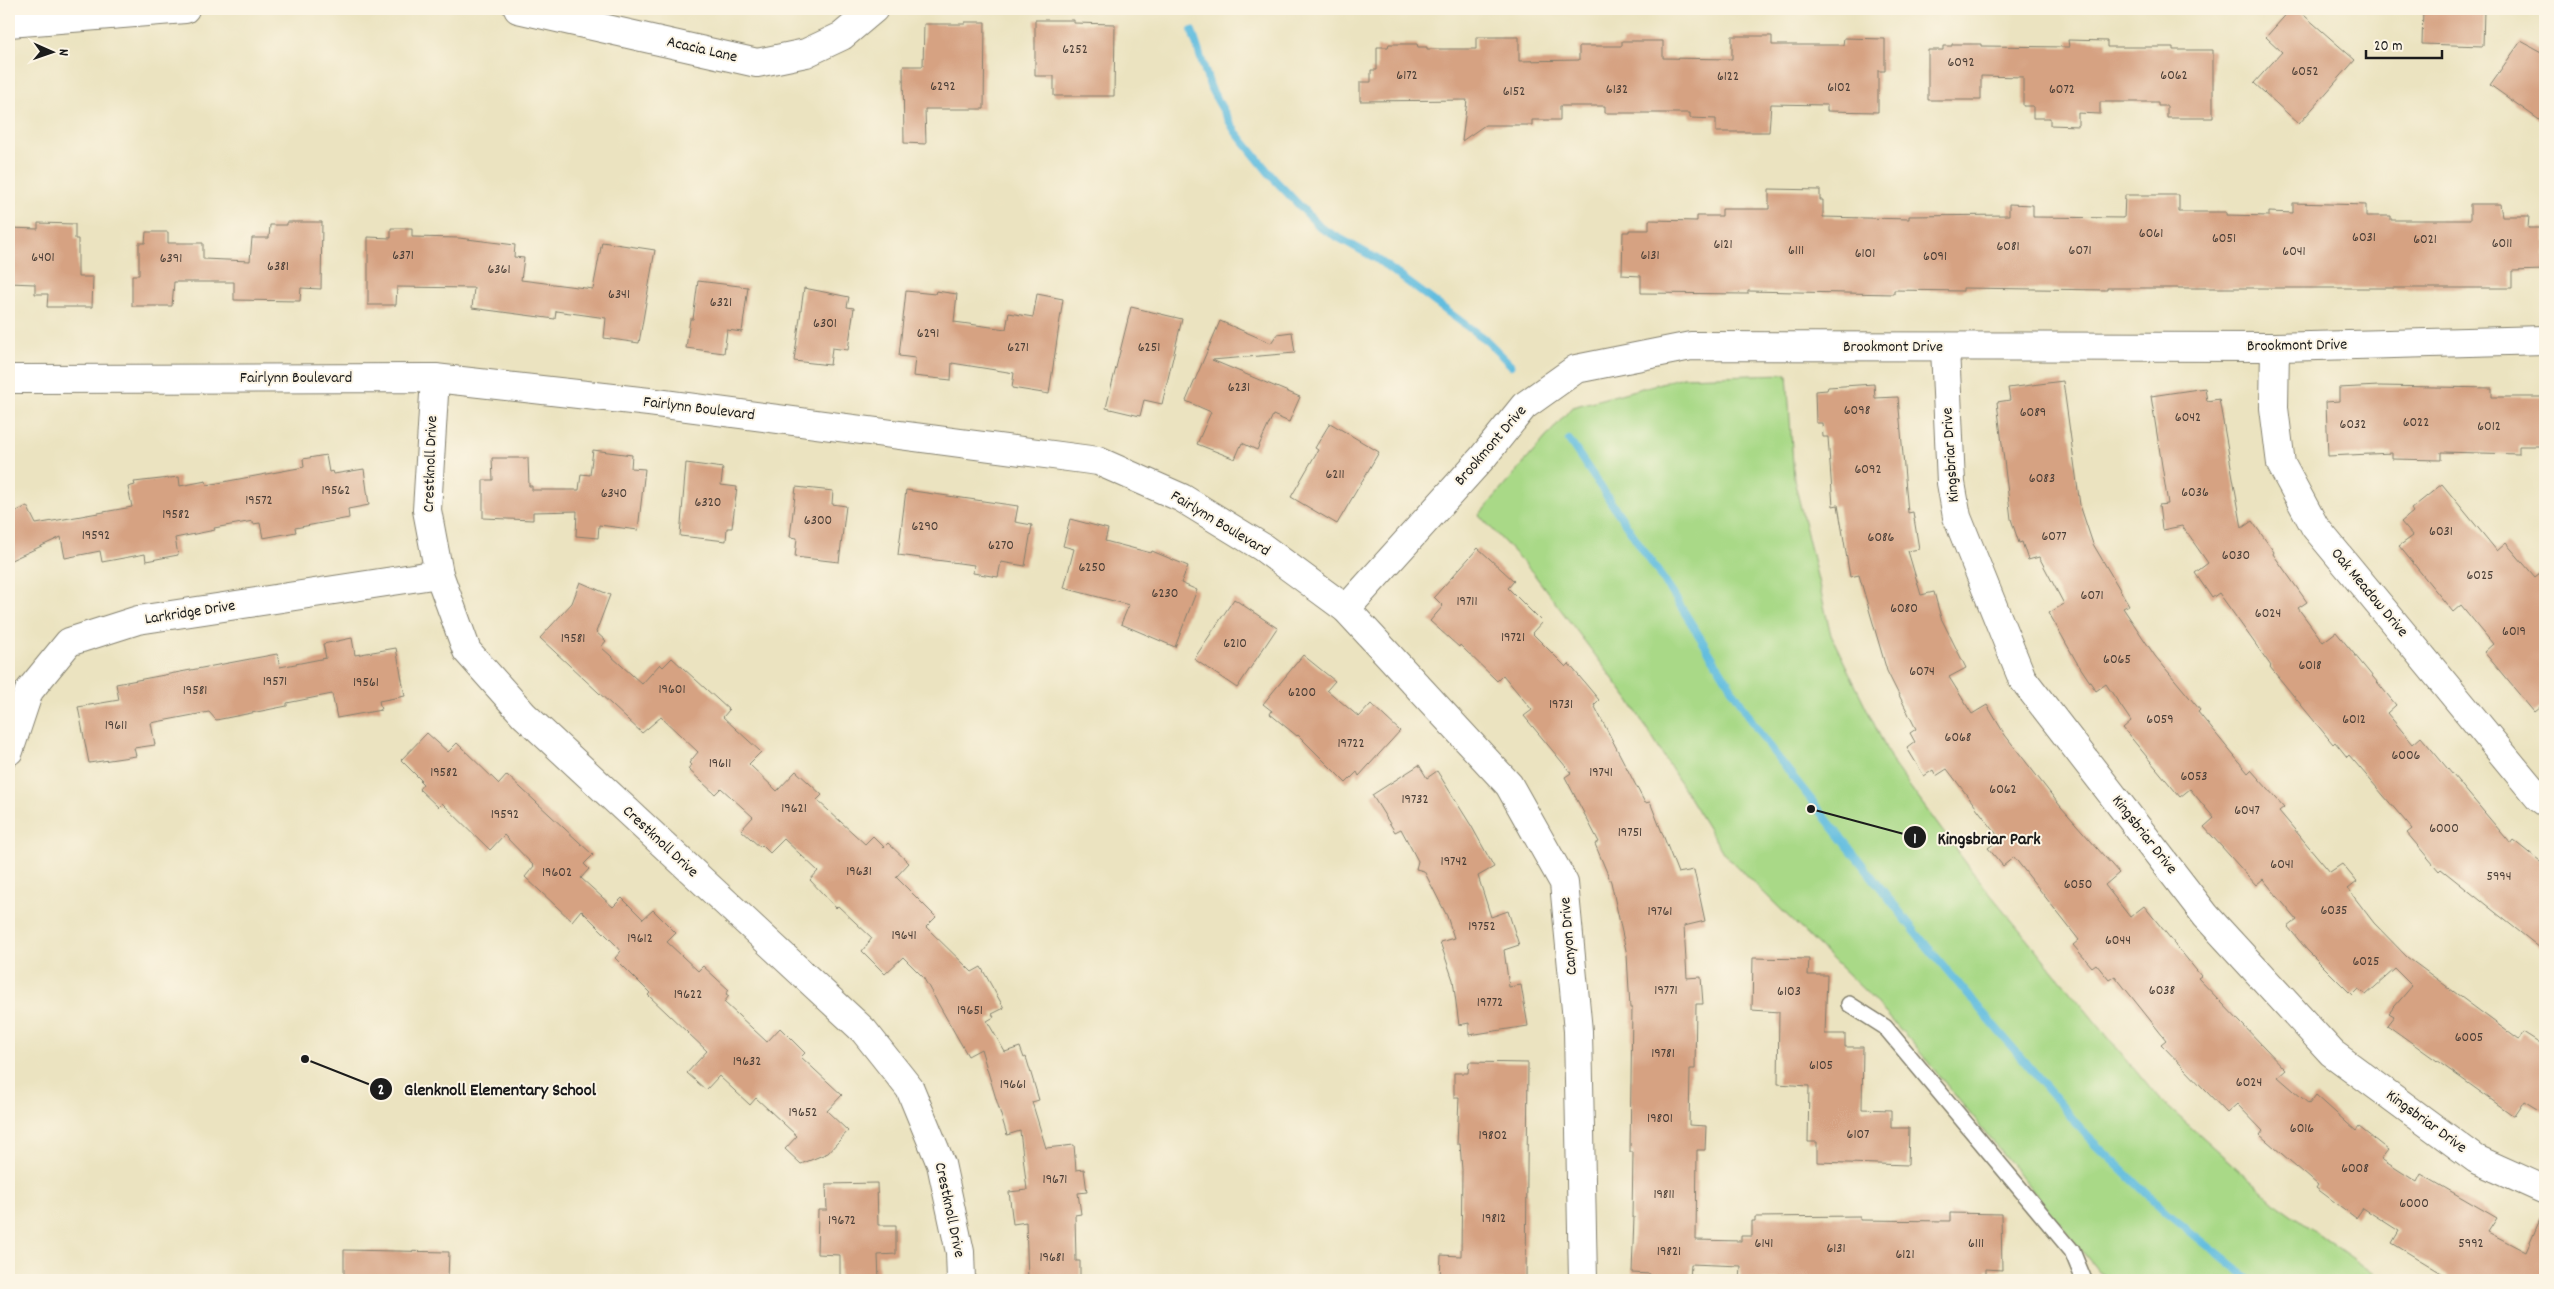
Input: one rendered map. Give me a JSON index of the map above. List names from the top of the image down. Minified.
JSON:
{"streets":{"street":["Acacia Lane","Brookmont Drive","Fairlynn Boulevard","Kingsbriar Drive","Crestknoll Drive","Oak Meadow Drive","Larkridge Drive","Canyon Drive"]},"crossings":[["Brookmont Drive","Fairlynn Boulevard"],["Brookmont Drive","Kingsbriar Drive"],["Brookmont Drive","Oak Meadow Drive"],["Brookmont Drive","Canyon Drive"],["Fairlynn Boulevard","Crestknoll Drive"],["Fairlynn Boulevard","Canyon Drive"],["Crestknoll Drive","Larkridge Drive"]],"places":["Kingsbriar Park","Glenknoll Elementary School"],"house_numbers":["6252","6092","6052","6172","6062","6122","6292","6102","6132","6072","6152","6061","6031","6051","6021","6011","6121","6081","6111","6071","6041","6101","6371","6131","6091","6401","6391","6381","6361","6341","6321","6301","6291","6271","6251","6231","6098","6089","6042","6022","6032","6012","6092","6211","6083","19562","6036","6340","19572","6320","19582","6300","6290","6031","19592","6077","6086","6270","6030","6250","6025","6230","6071","19711","6080","6024","6019","19721","19581","6210","6065","6018","6074","19571","19561","19601","19581","6200","19731","6059","6012","19611","6068","19722","6006","19611","19582","19741","6053","6062","19732","19621","6047","19592","6000","19751","19742","6041","19631","19602","5994","6050","6035","19761","19752","19641","19612","6044","6025","19771","6038","6103","19622","19772","19651","6005","19781","19632","6105","6024","19661","19652","19801","6016","6107","19802","6008","19671","19811","6000","19812","19672","6141","6111","5992","6131","19821","6121","19681"],"scale_bar":"20 m","north":"right"}
